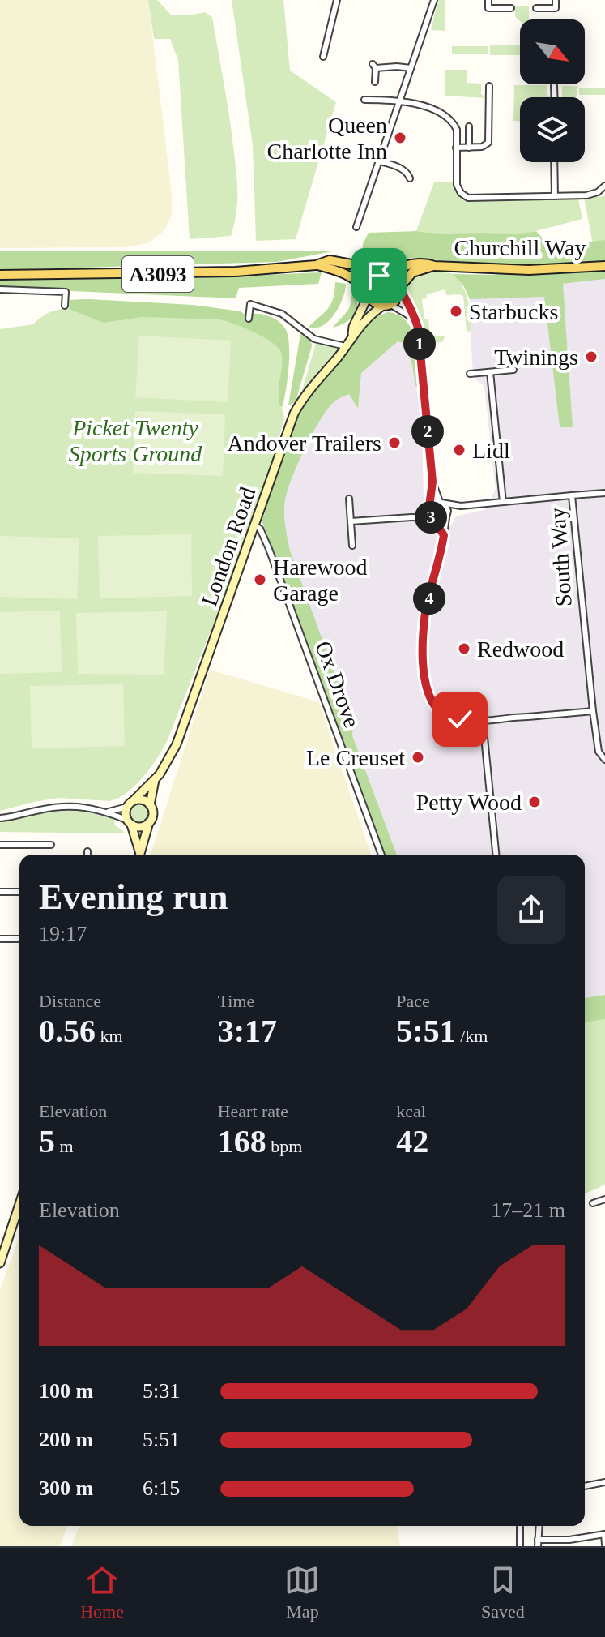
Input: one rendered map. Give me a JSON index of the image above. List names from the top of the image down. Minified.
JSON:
{"streets":{"main road":["Churchill Way","A3093","London Road"],"street":["South Way","Ox Drove"]},"crossings":[["Churchill Way","A3093"],["Churchill Way","London Road"],["A3093","London Road"],["London Road","Ox Drove"]],"parks":["Picket Twenty Sports Ground"],"places":["Queen Charlotte Inn","Starbucks","Twinings","Andover Trailers","Lidl","Harewood Garage","Redwood","Le Creuset","Petty Wood"],"north":"bottom right","page":{"pins":["1","2","3","4"],"heading":["Evening run","19:17"],"stats":[["Distance","0.56 km"],["Time","3:17"],["Pace","5:51 /km"],["Elevation","5 m"],["Heart rate","168 bpm"],["kcal","42"]],"chart":["Elevation","17–21 m"],"list":[{"name":"100 m","note":"5:31"},{"name":"200 m","note":"5:51"},{"name":"300 m","note":"6:15"}],"tabs":["Home","Map","Saved"]}}
